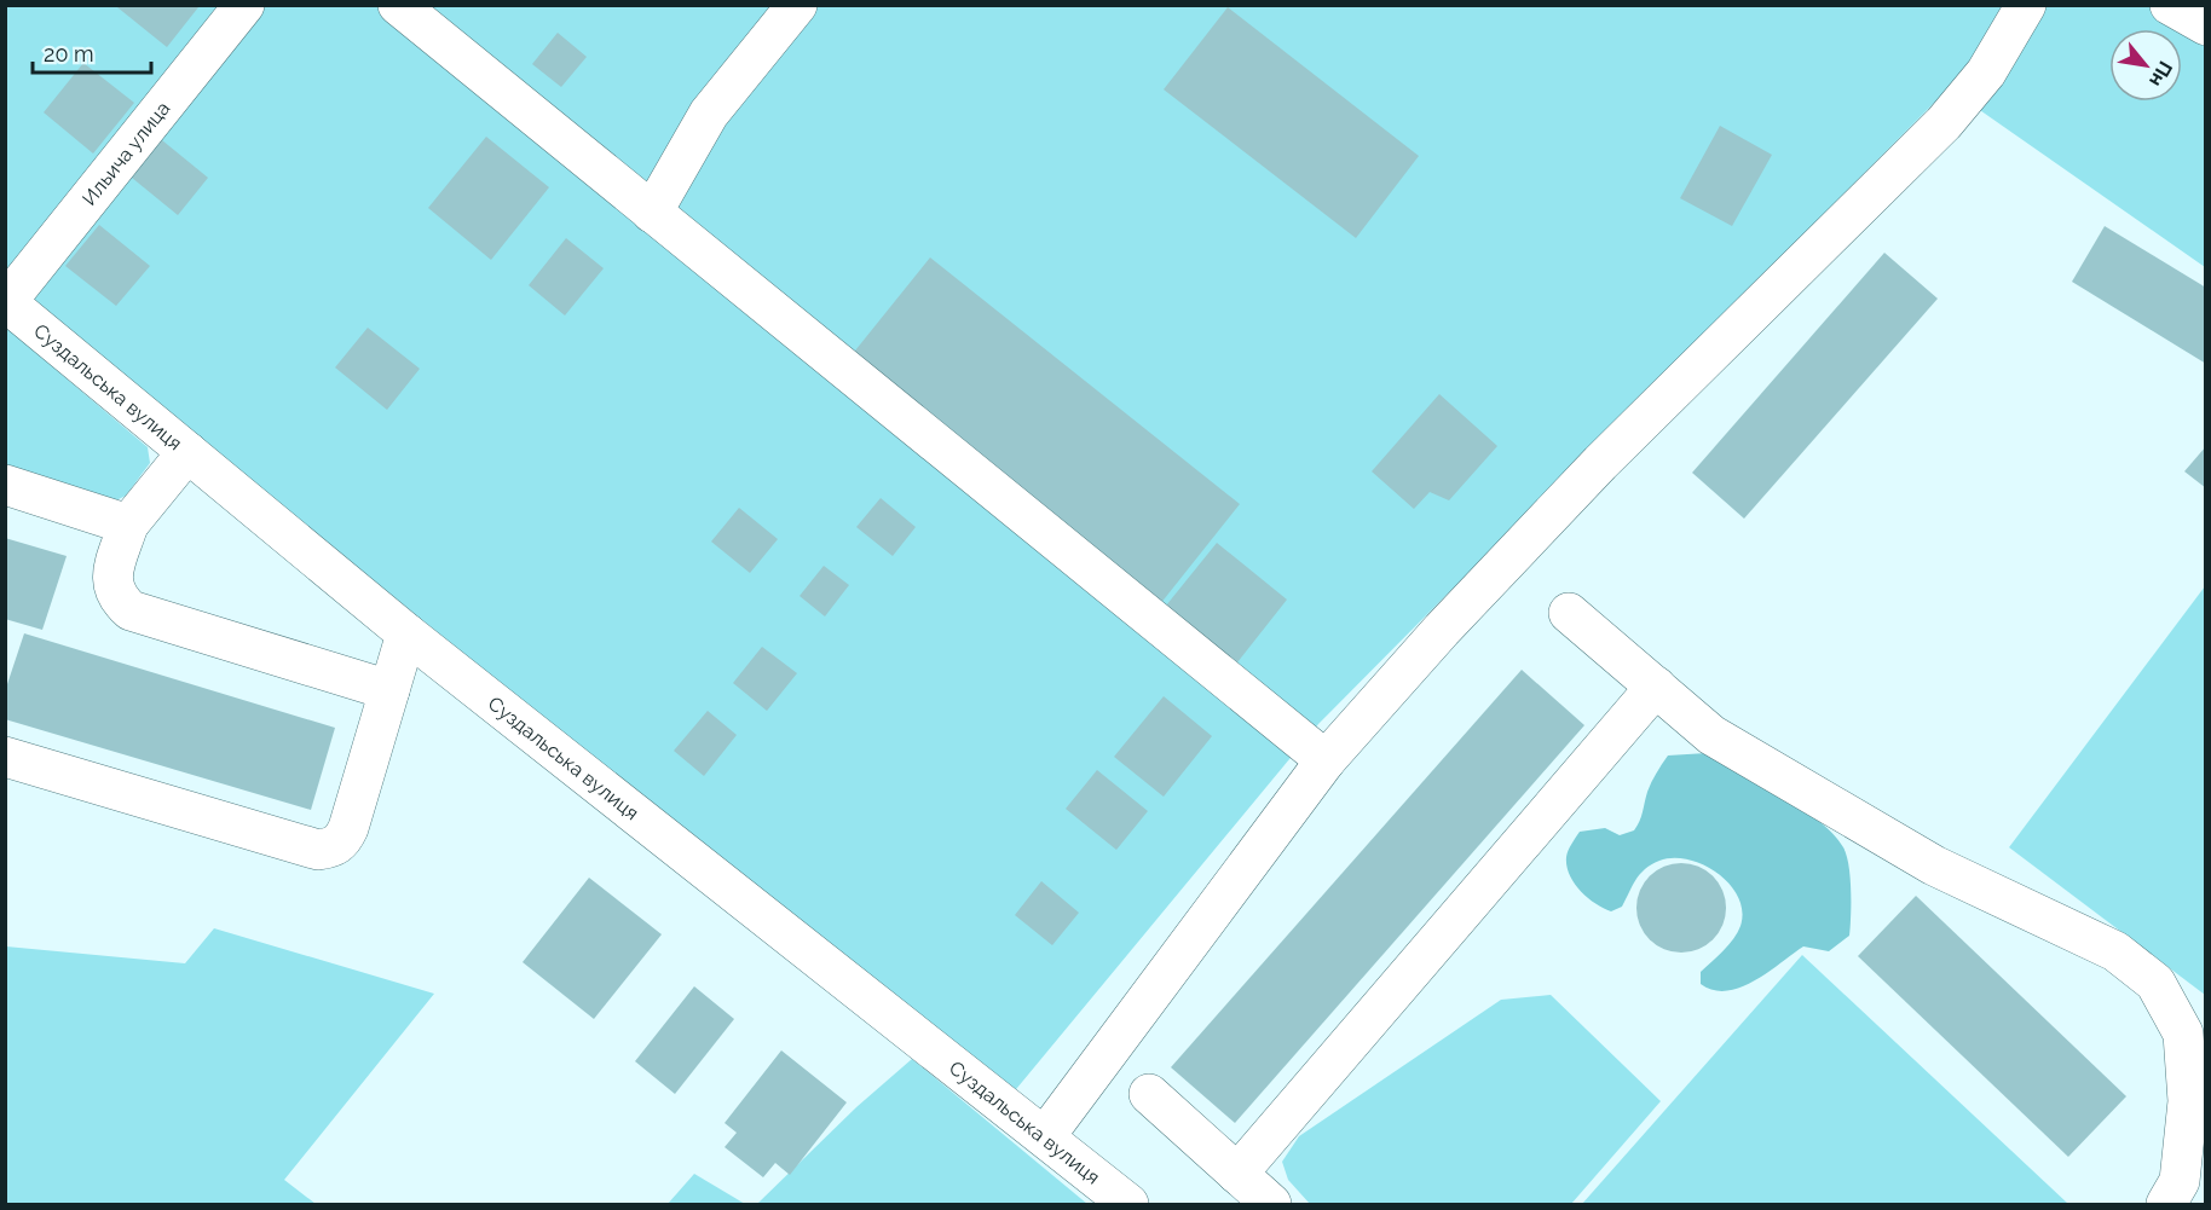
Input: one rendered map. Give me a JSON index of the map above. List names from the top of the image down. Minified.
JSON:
{"streets":{"street":["Ильича улица","Суздальська вулиця"]},"crossings":[["Ильича улица","Суздальська вулиця"]],"scale_bar":"20 m","north":"bottom right"}
